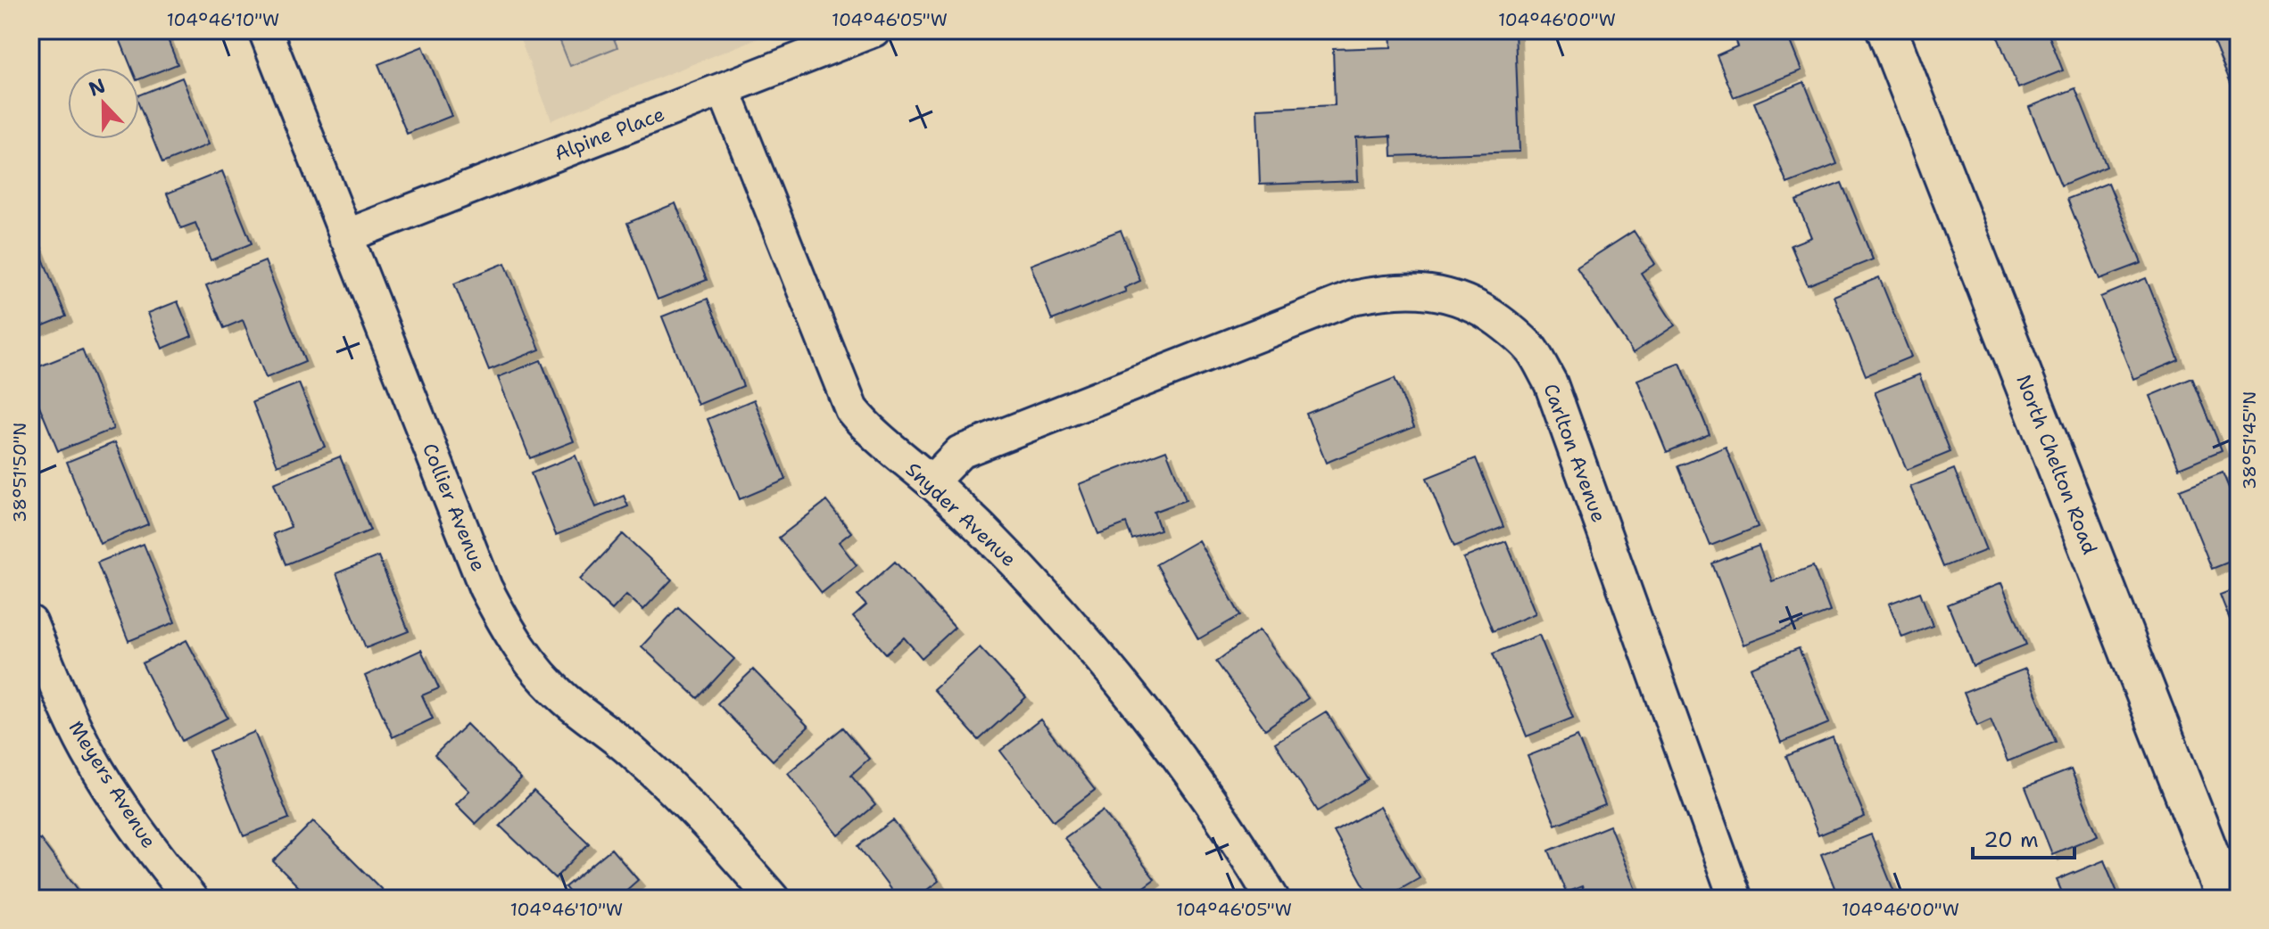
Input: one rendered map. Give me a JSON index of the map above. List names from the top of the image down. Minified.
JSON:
{"streets":{"main road":["North Chelton Road"],"street":["Alpine Place","Carlton Avenue","Collier Avenue","Snyder Avenue","Meyers Avenue"]},"crossings":[["Alpine Place","Collier Avenue"],["Alpine Place","Snyder Avenue"],["Carlton Avenue","Snyder Avenue"]],"scale_bar":"20 m","north":"top","coordinates":["104°46'10\"W","104°46'05\"W","104°46'00\"W","38°51'45\"N","38°51'50\"N"]}
